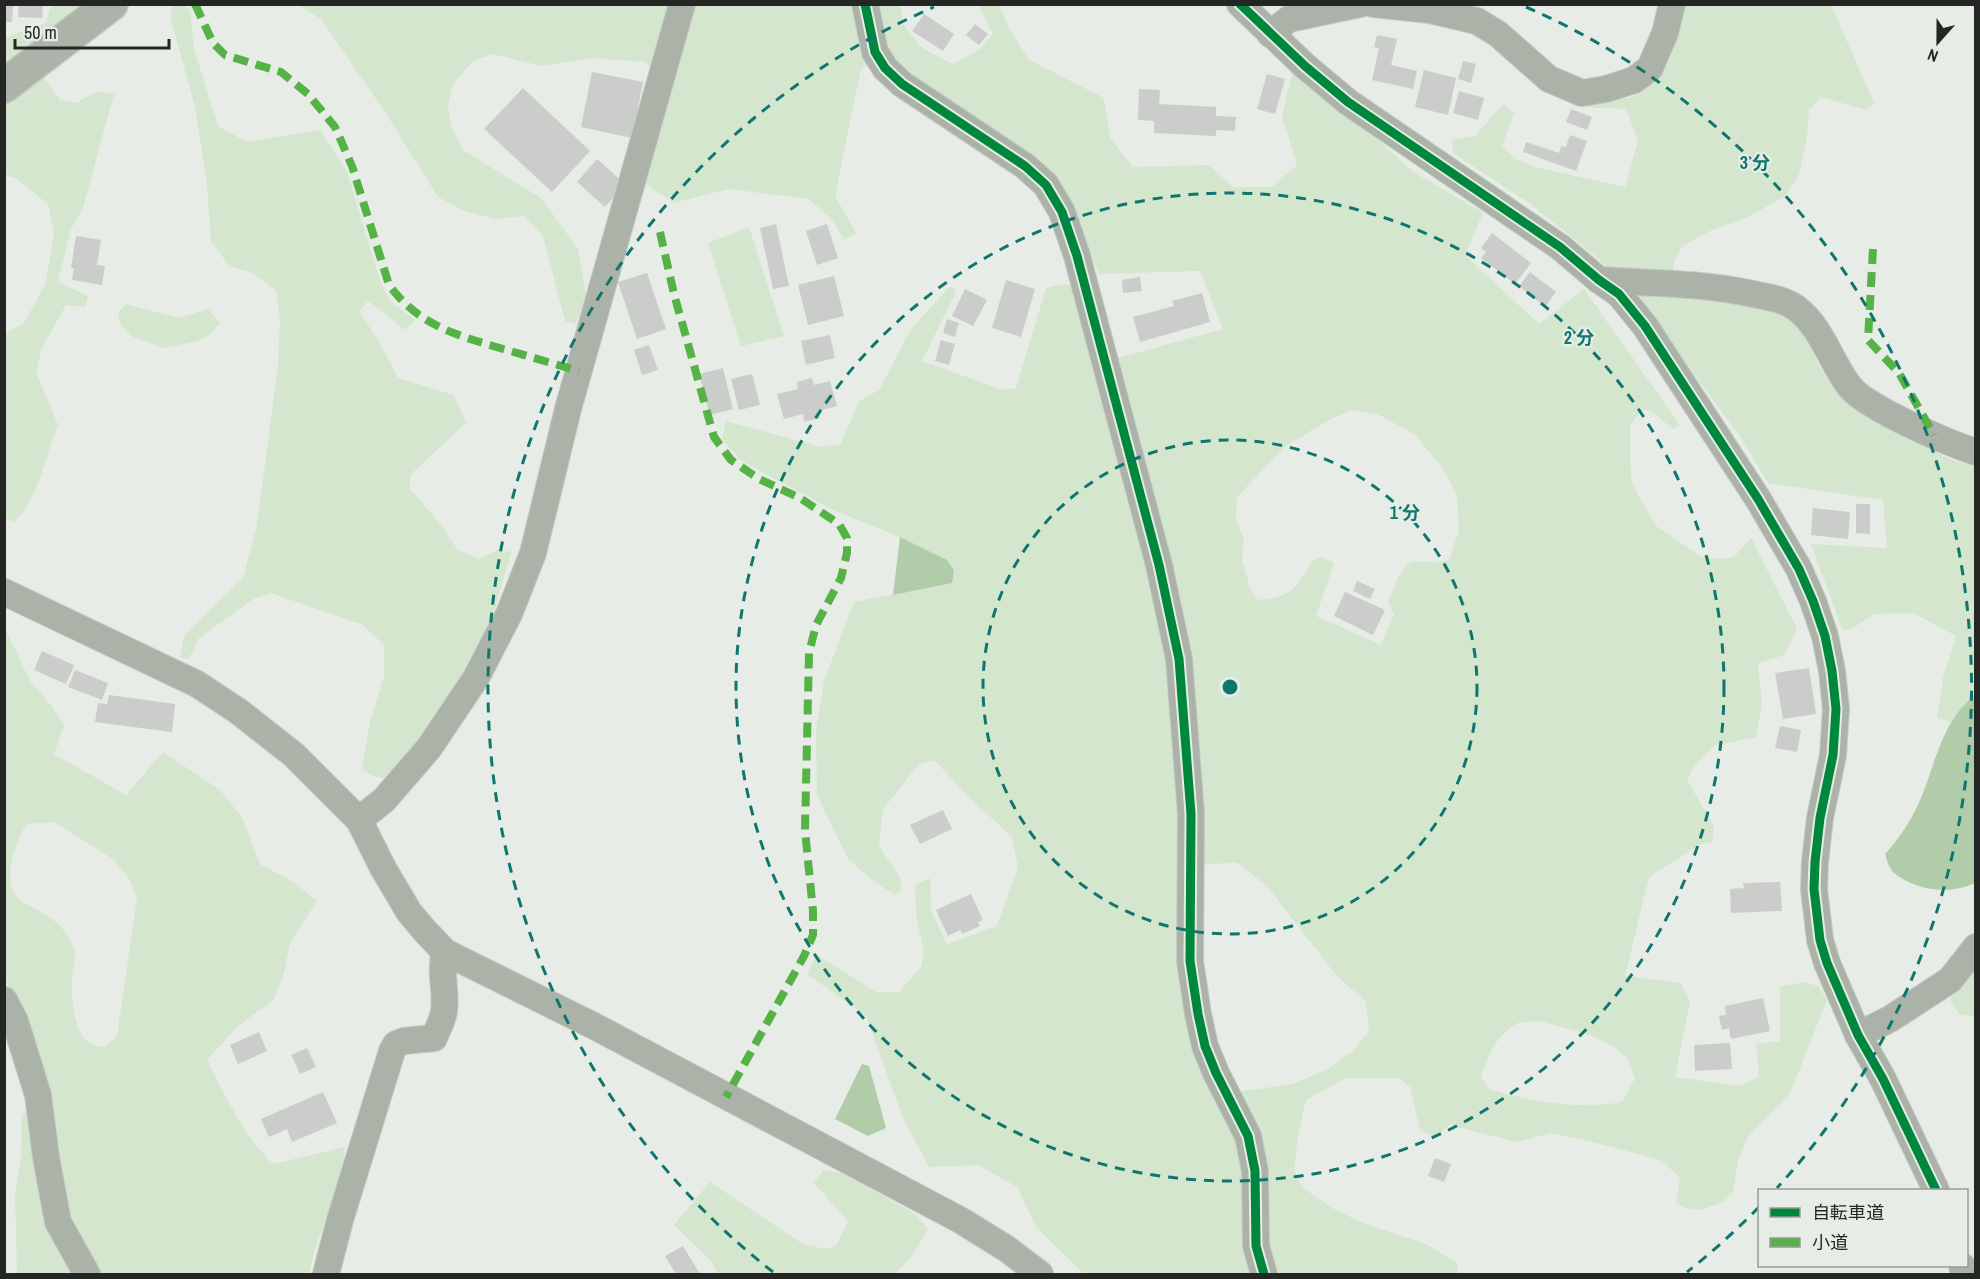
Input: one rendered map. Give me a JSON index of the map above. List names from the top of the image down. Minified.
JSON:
{"legend":["自転車道","小道"],"scale_bar":"50 m","north":"bottom","rings":["3 分","2 分","1 分"]}
